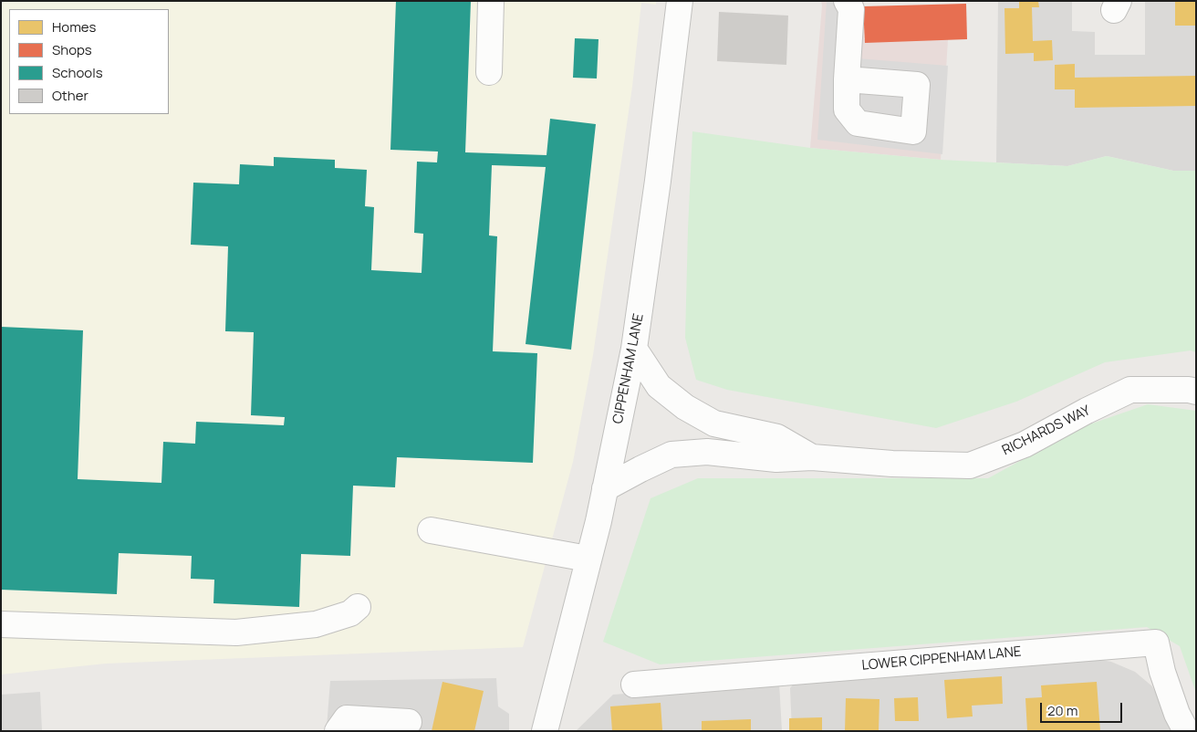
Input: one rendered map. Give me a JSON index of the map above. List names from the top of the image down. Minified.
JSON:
{"streets":{"street":["CIPPENHAM LANE","RICHARDS WAY","LOWER CIPPENHAM LANE"]},"crossings":[["CIPPENHAM LANE","RICHARDS WAY"]],"legend":["Homes","Shops","Schools","Other"],"scale_bar":"20 m"}
